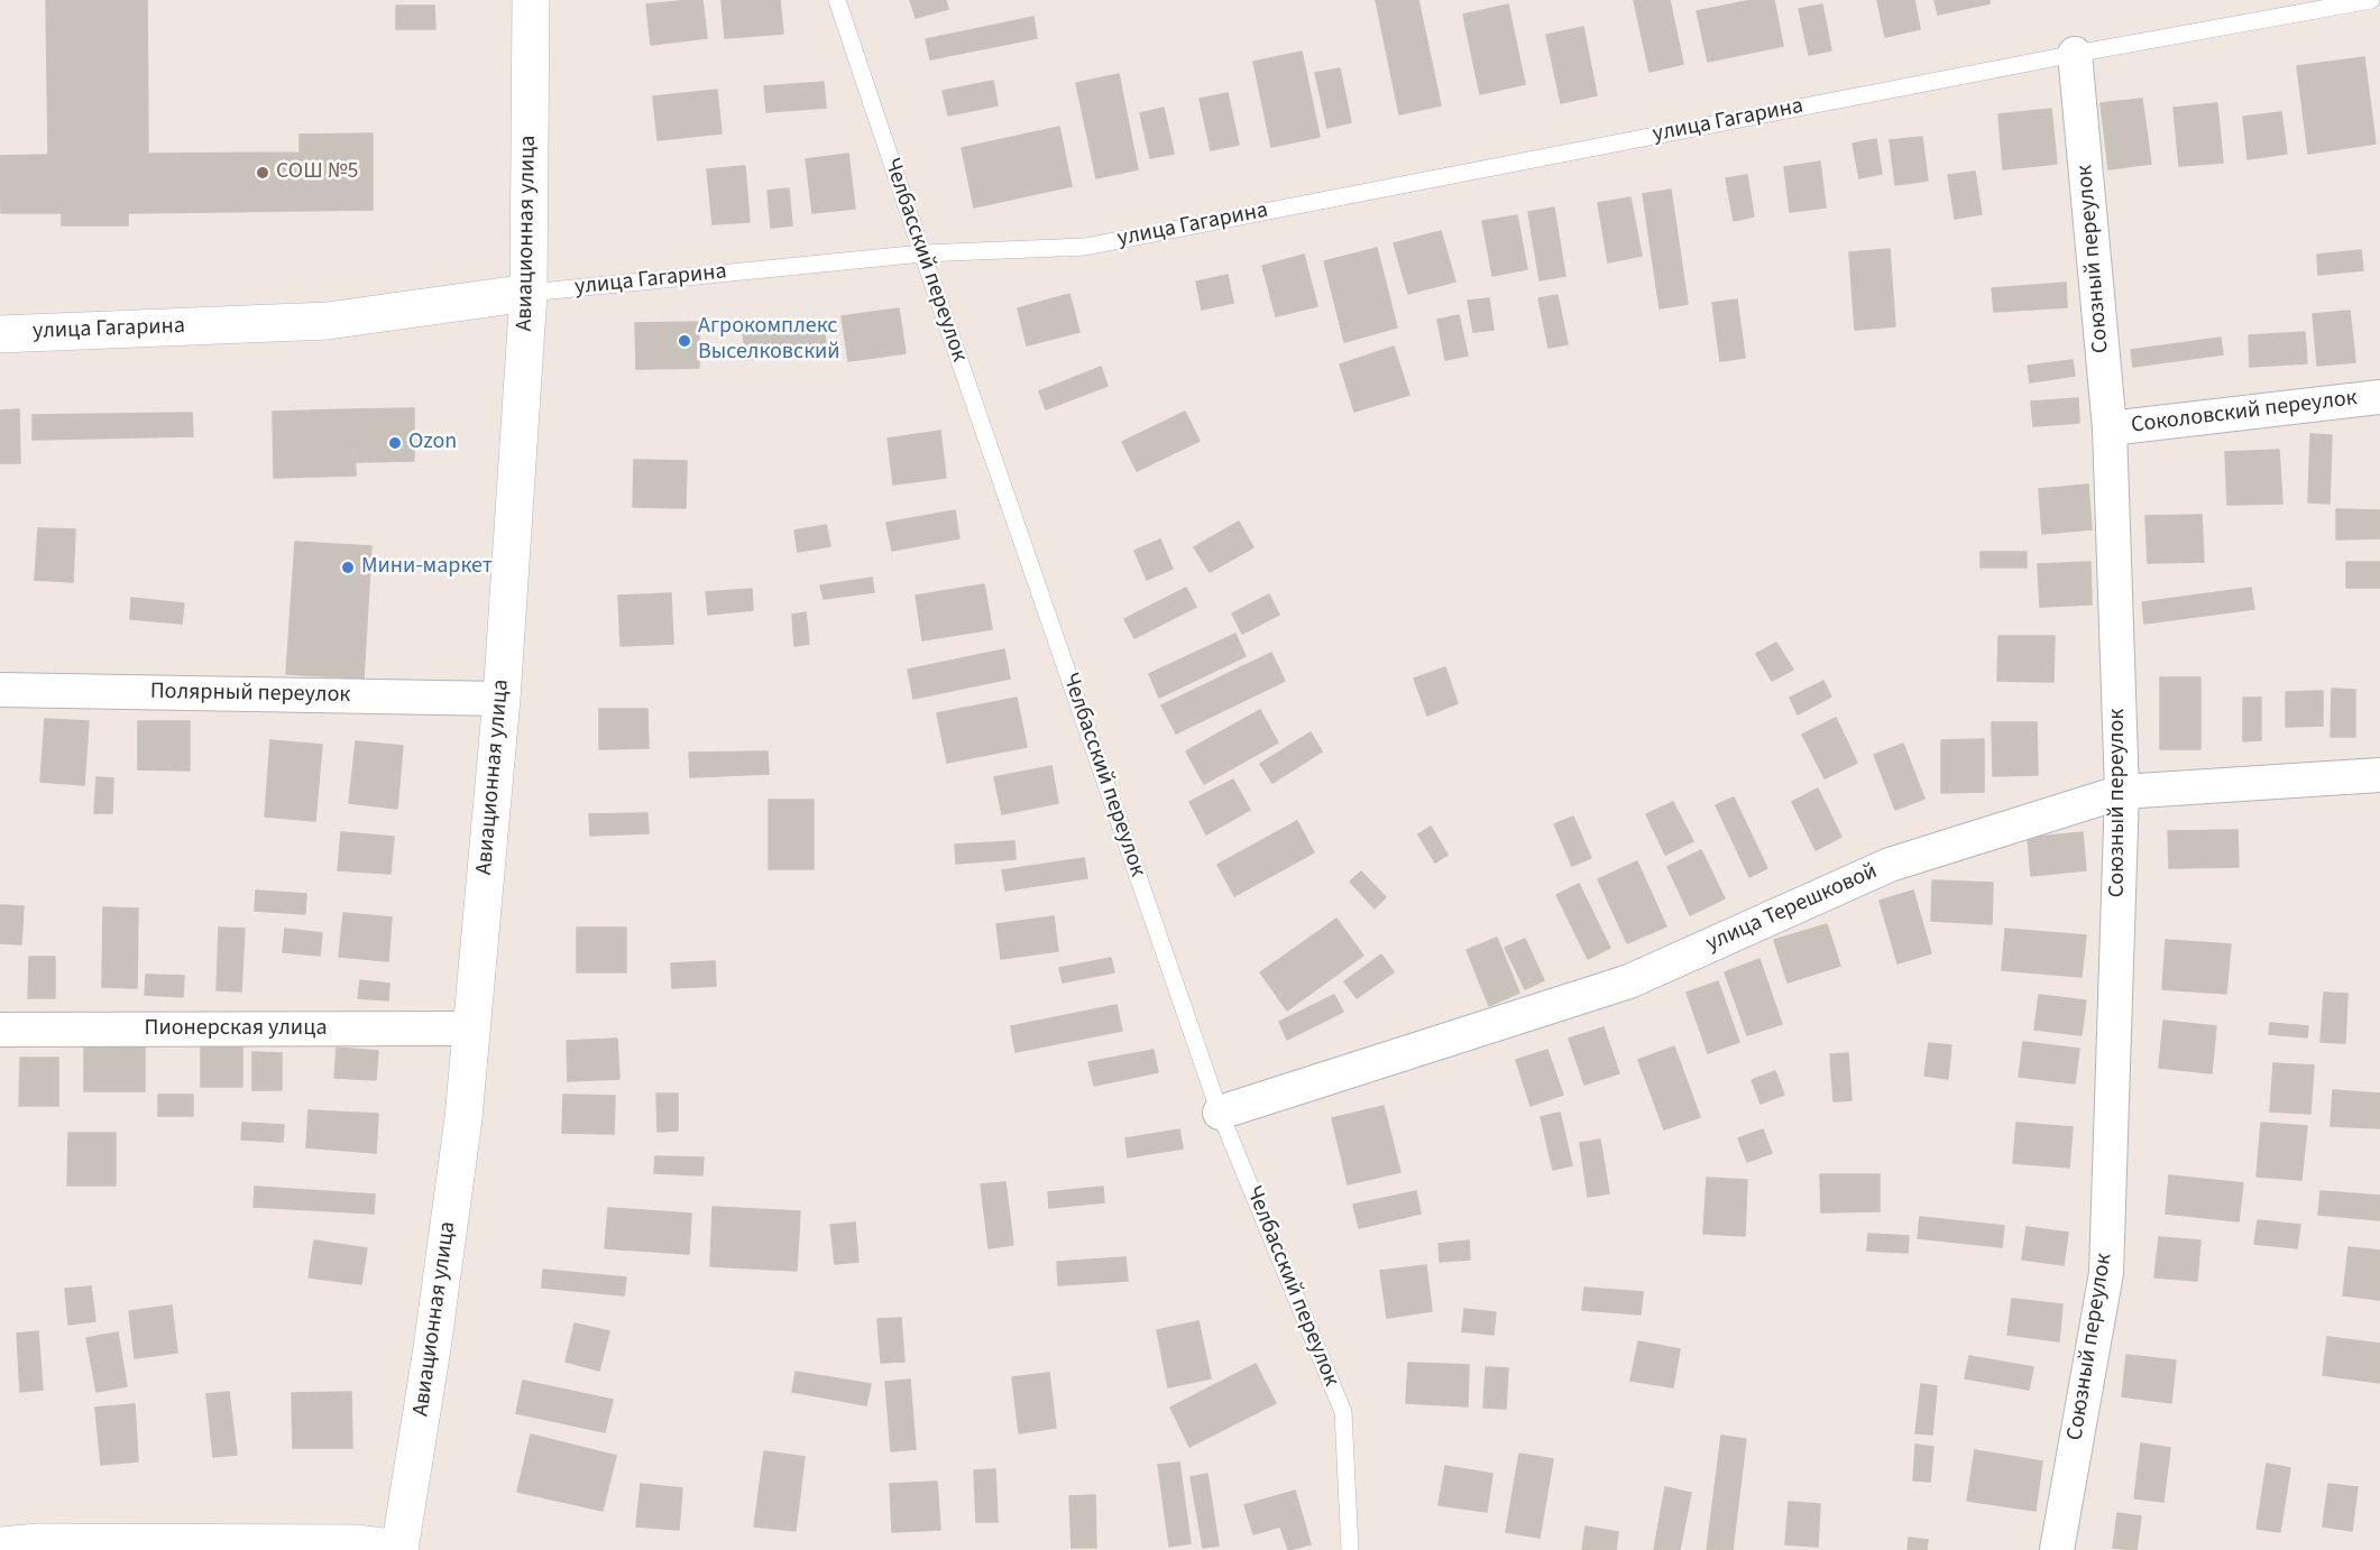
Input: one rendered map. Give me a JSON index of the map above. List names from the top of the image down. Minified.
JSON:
{"streets":{"main road":["улица Гагарина","Авиационная улица"],"street":["Союзный переулок","Соколовский переулок","Полярный переулок","улица Терешковой","Пионерская улица"],"lane":["Челбасский переулок"]},"crossings":[["улица Гагарина","Авиационная улица"],["улица Гагарина","Союзный переулок"],["улица Гагарина","Челбасский переулок"],["Авиационная улица","Полярный переулок"],["Авиационная улица","Пионерская улица"],["Союзный переулок","Соколовский переулок"],["Союзный переулок","улица Терешковой"],["Челбасский переулок","улица Терешковой"]],"places":["СОШ №5","Агрокомплекс Выселковский","Ozon","Мини-маркет"]}
